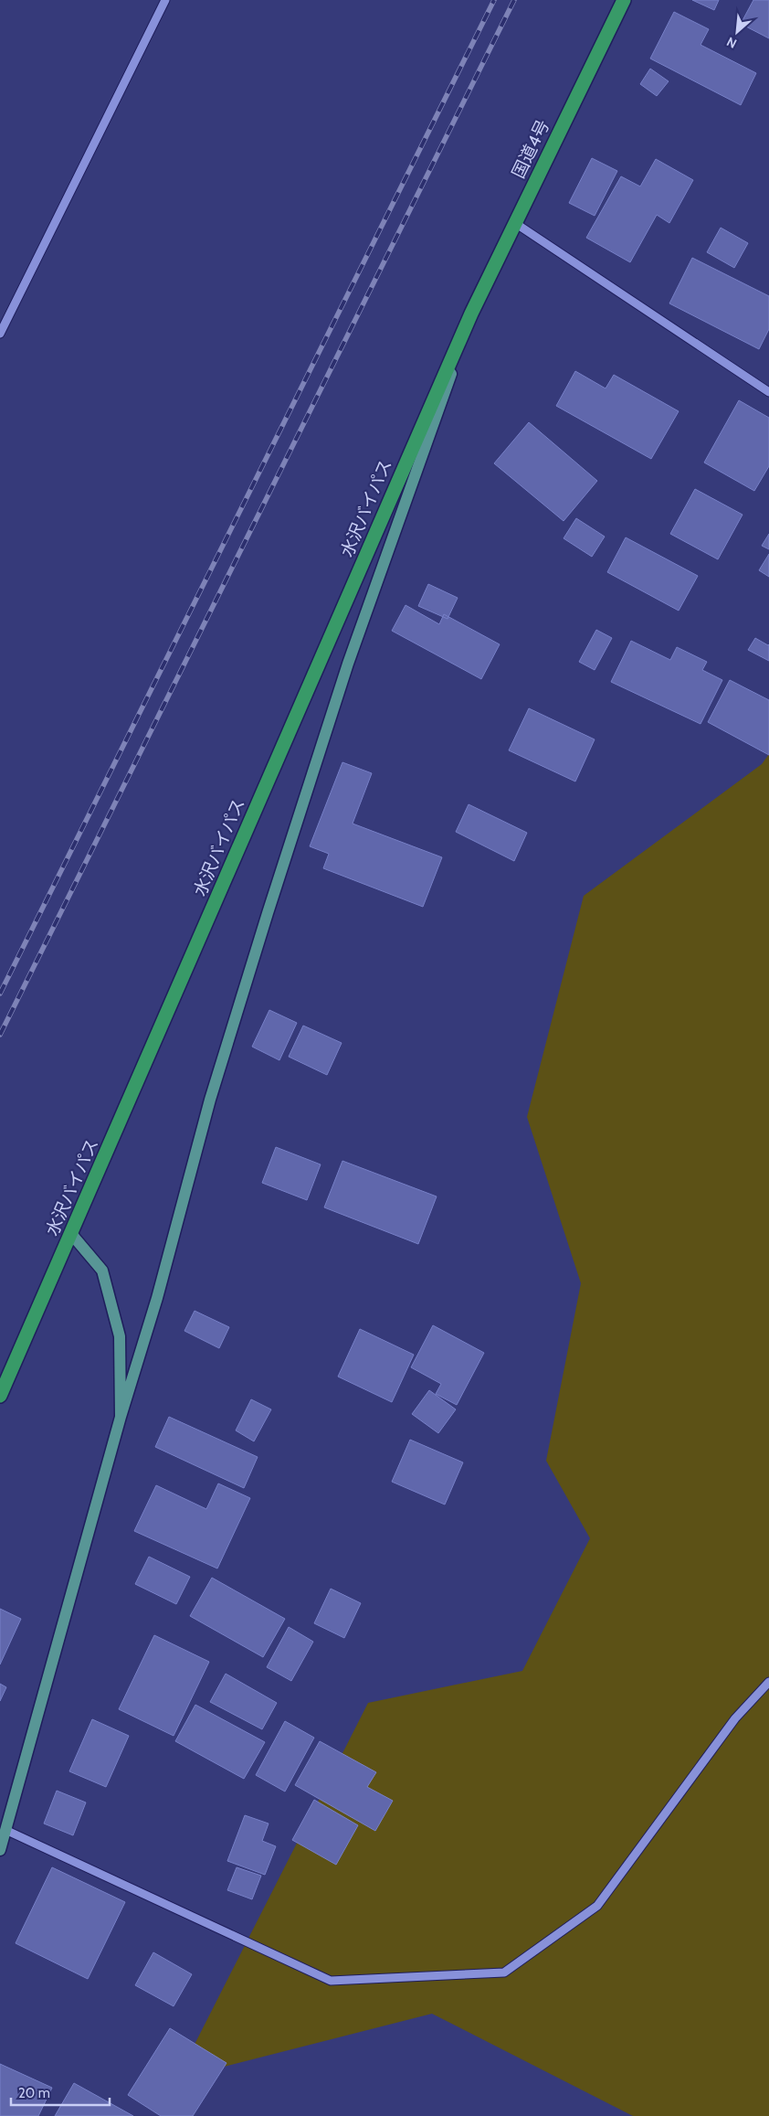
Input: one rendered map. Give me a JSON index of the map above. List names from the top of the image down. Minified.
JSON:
{"streets":{"highway":["国道4号","水沢バイパス"]},"crossings":[["国道4号","水沢バイパス"]],"scale_bar":"20 m","north":"bottom left"}
